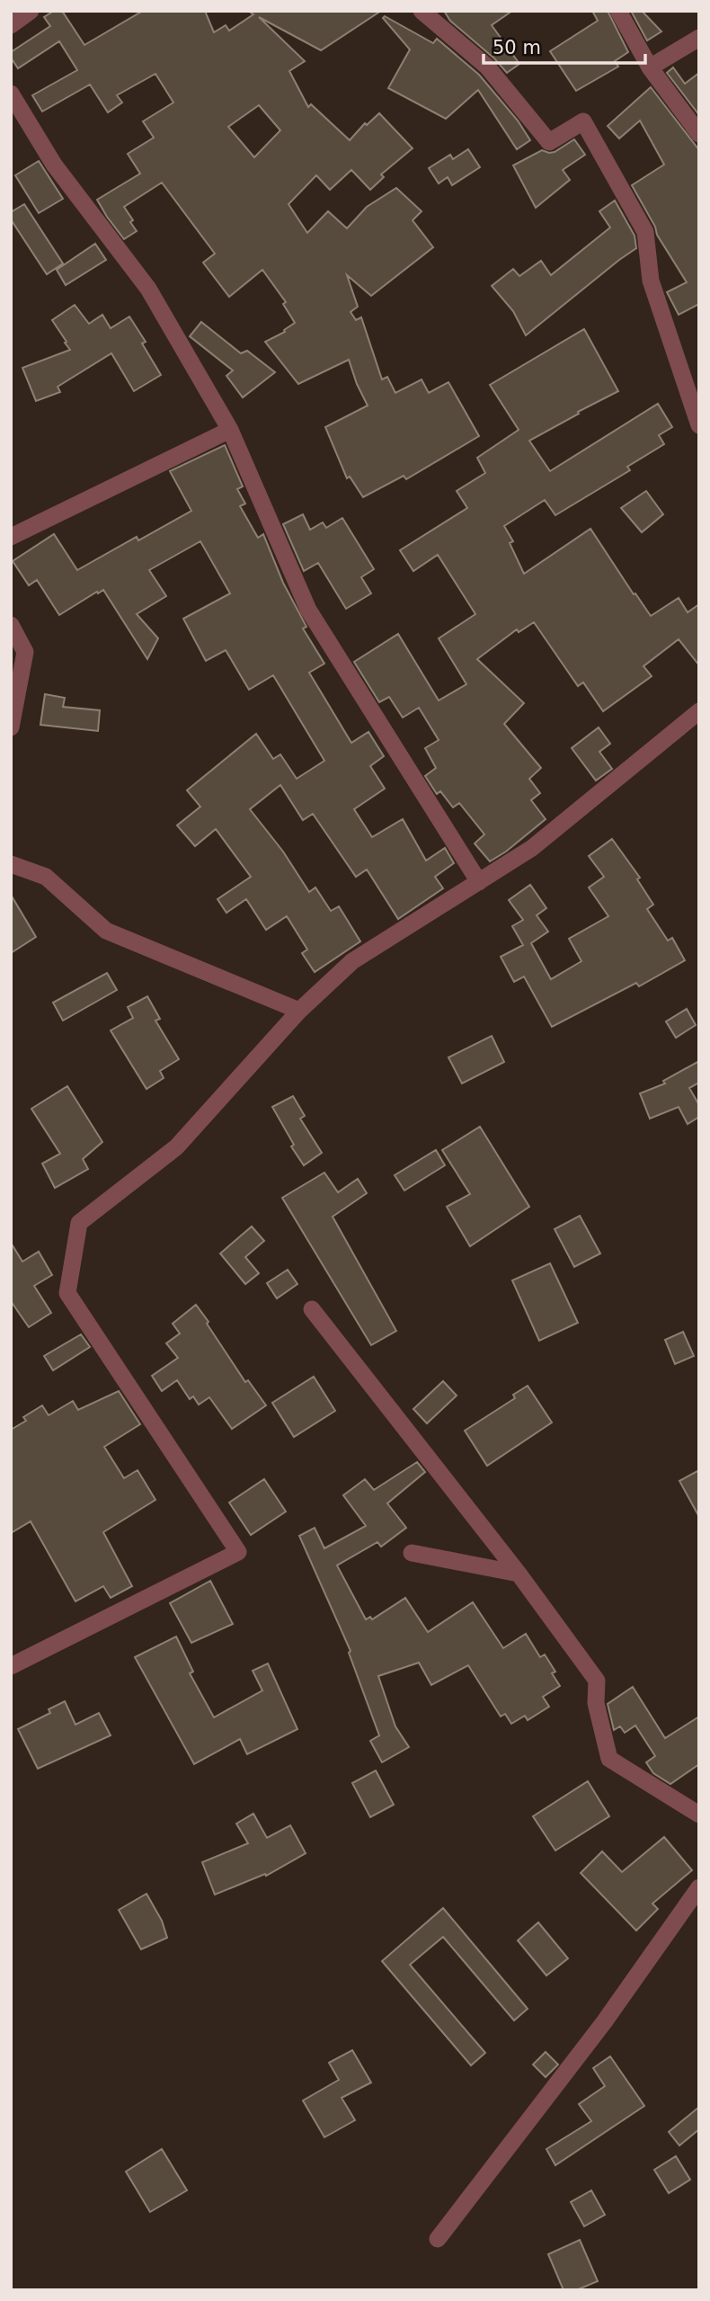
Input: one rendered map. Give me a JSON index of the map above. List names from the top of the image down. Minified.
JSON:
{"scale_bar":"50 m"}
